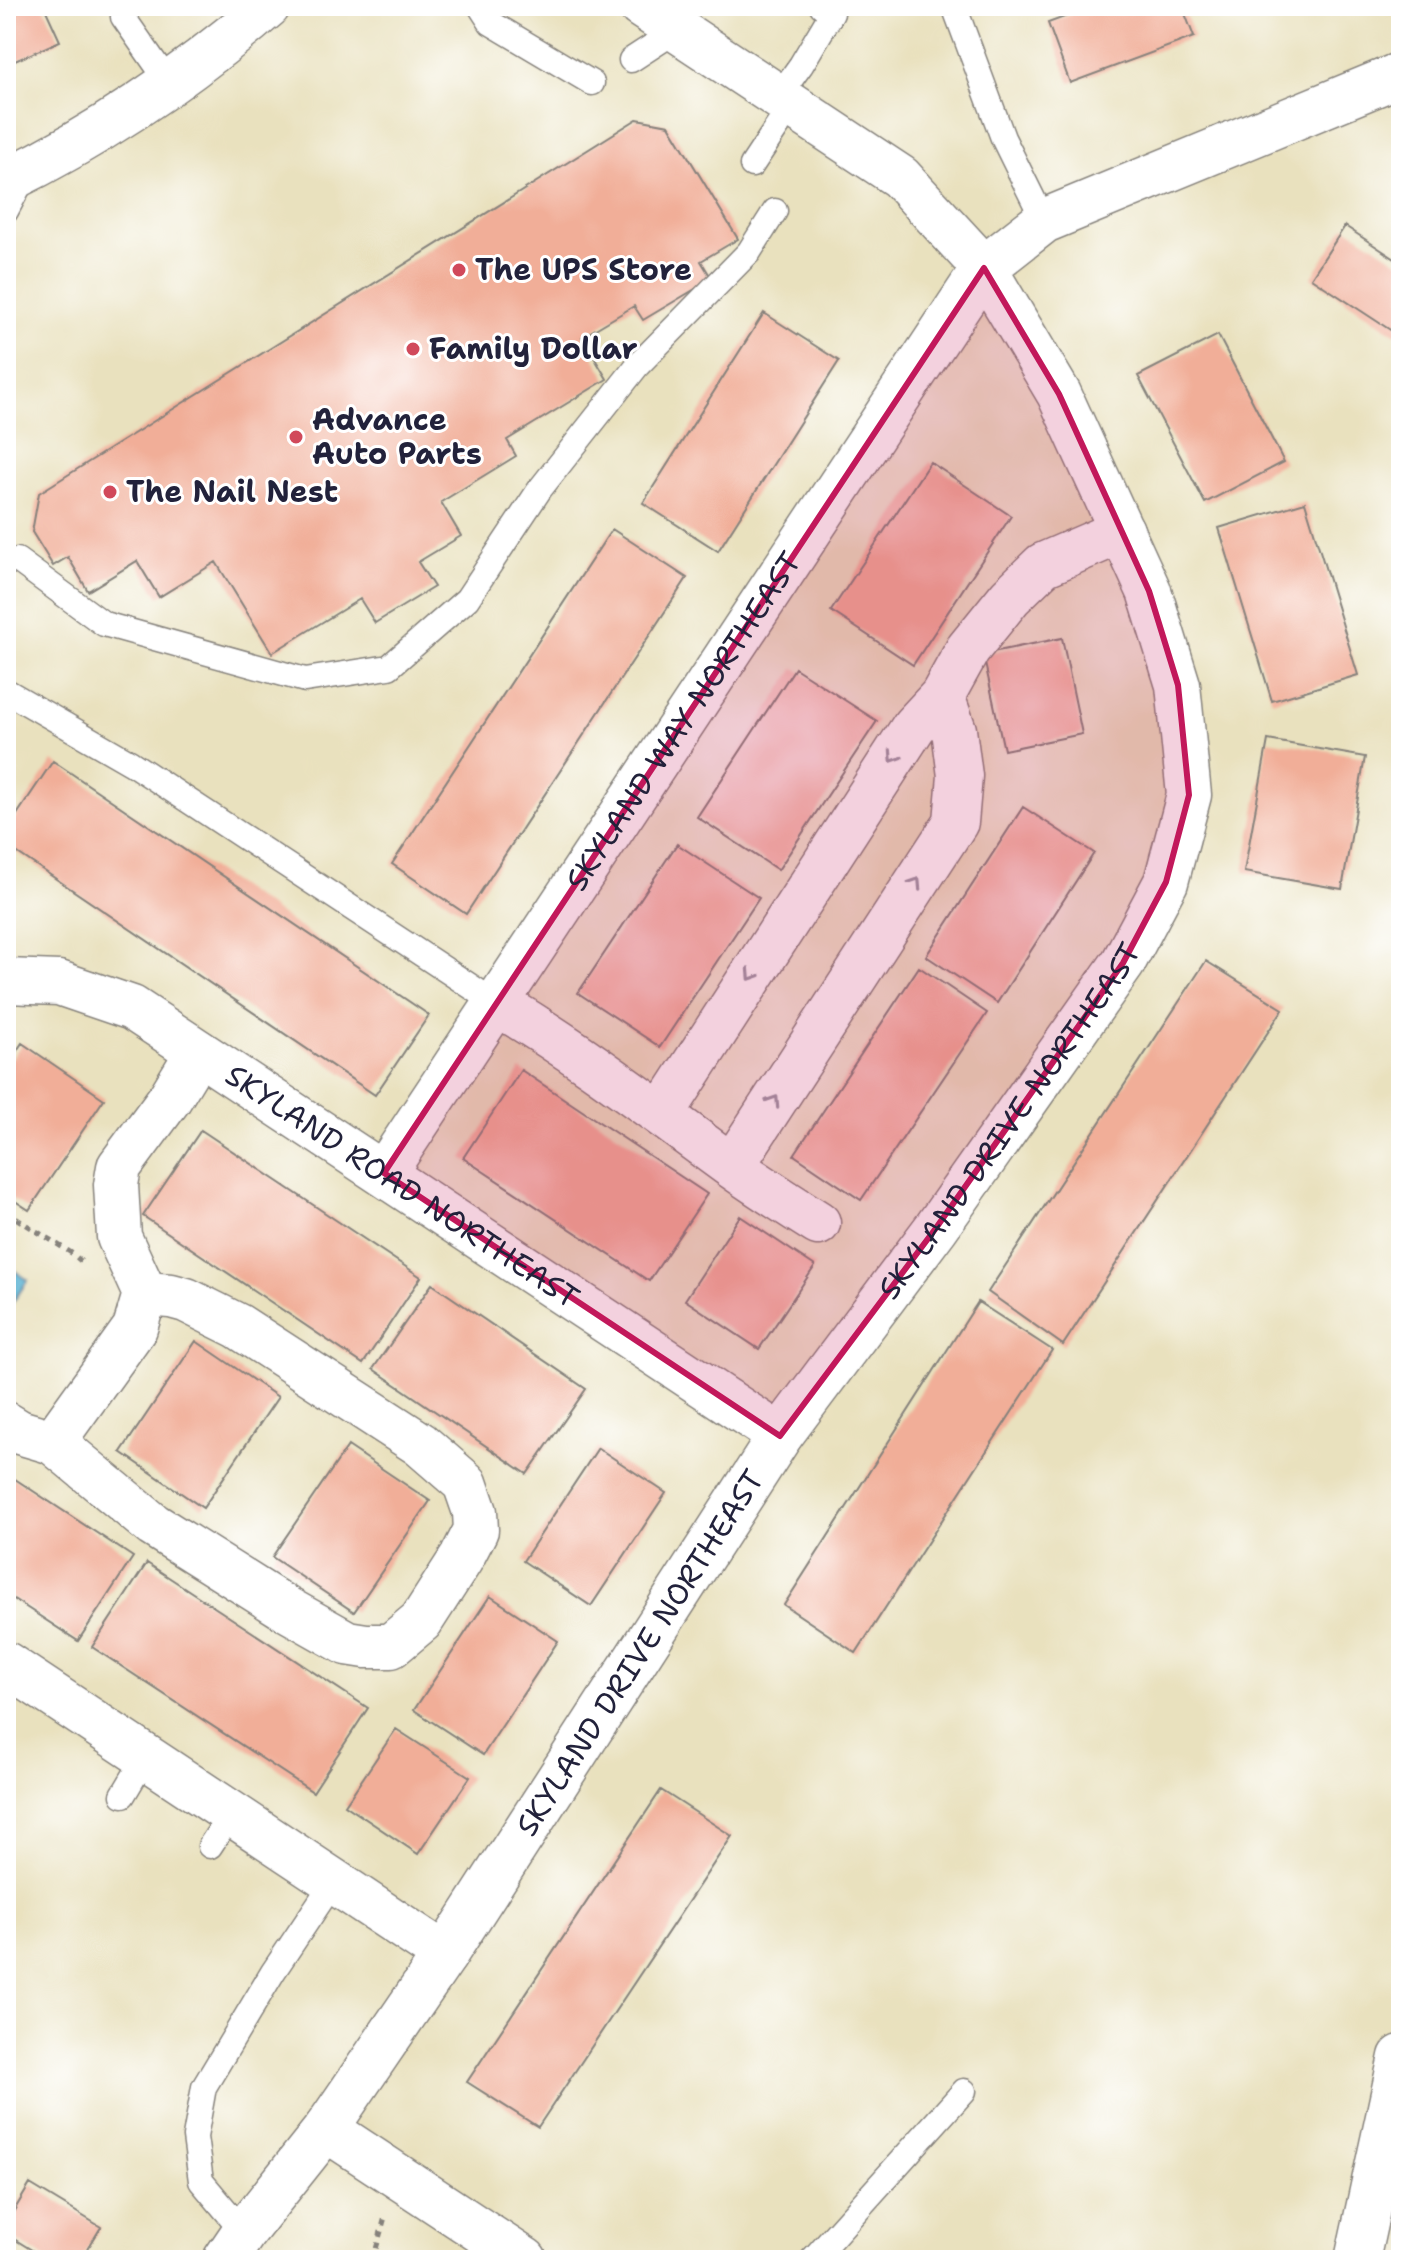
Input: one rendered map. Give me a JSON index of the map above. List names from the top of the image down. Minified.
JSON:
{"streets":{"street":["SKYLAND WAY NORTHEAST","SKYLAND DRIVE NORTHEAST","SKYLAND ROAD NORTHEAST"]},"crossings":[["SKYLAND WAY NORTHEAST","SKYLAND DRIVE NORTHEAST"],["SKYLAND WAY NORTHEAST","SKYLAND ROAD NORTHEAST"],["SKYLAND DRIVE NORTHEAST","SKYLAND ROAD NORTHEAST"]],"places":["The UPS Store","Family Dollar","Advance Auto Parts","The Nail Nest"]}
